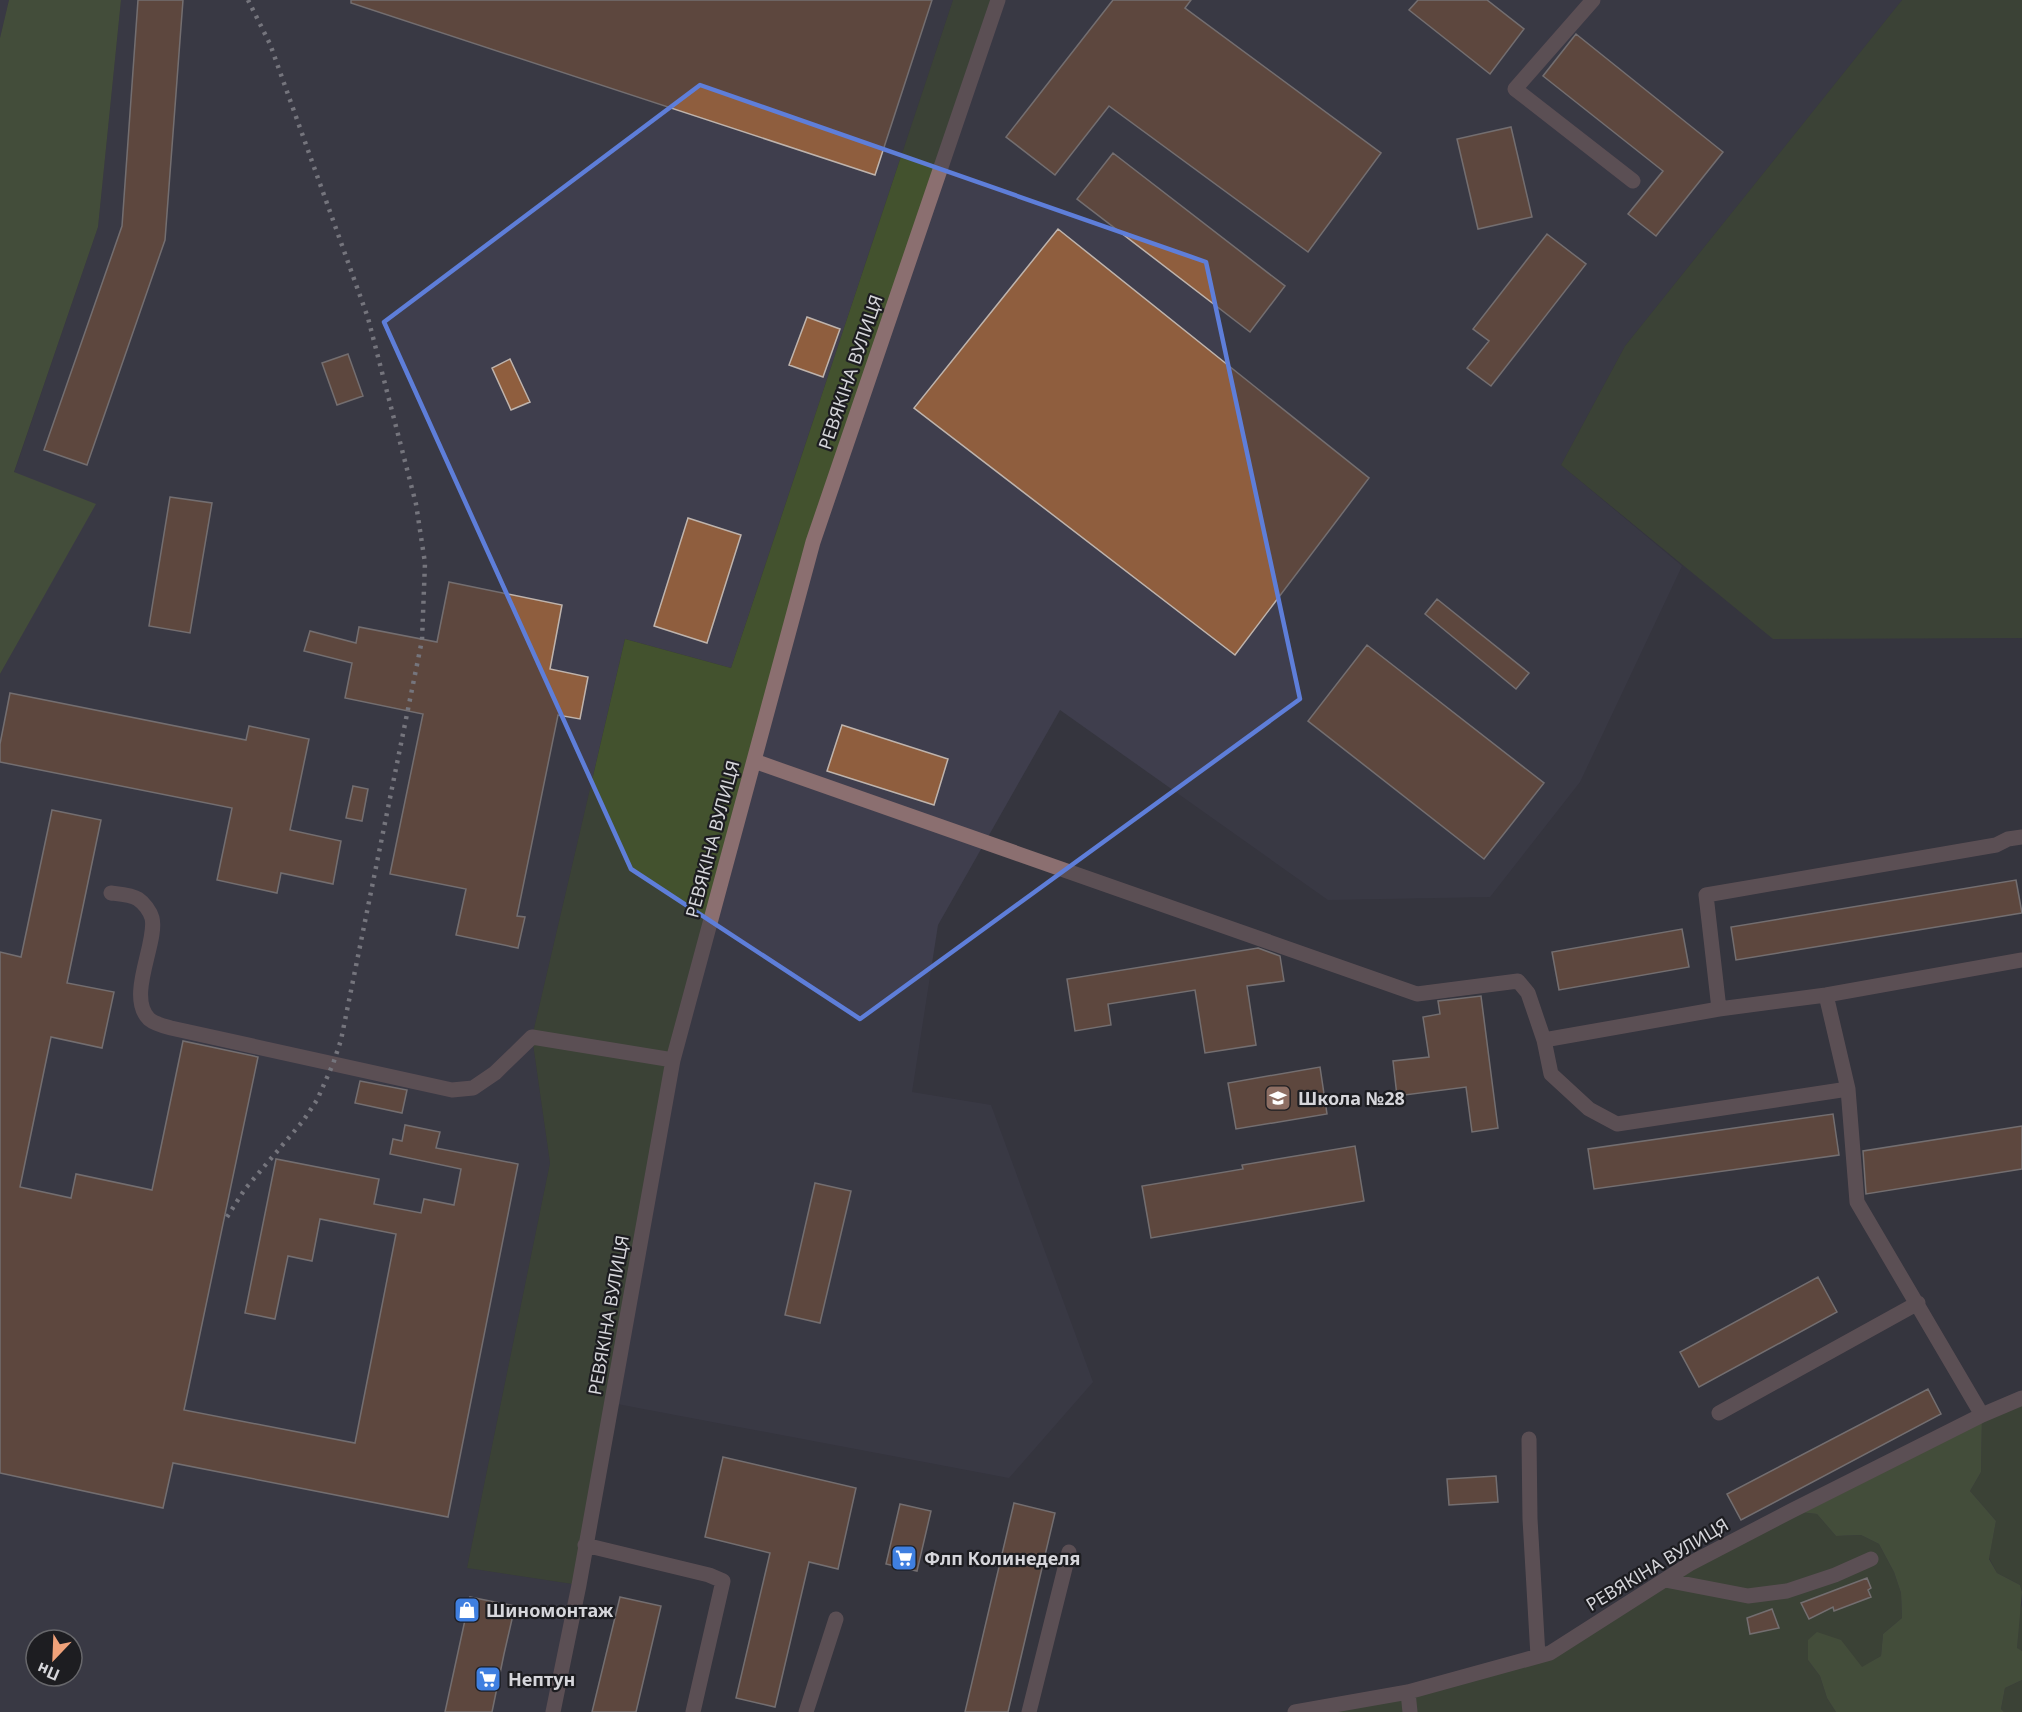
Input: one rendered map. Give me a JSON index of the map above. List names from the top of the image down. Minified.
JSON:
{"streets":{"street":["РЕВЯКІНА ВУЛИЦЯ"]},"places":{"school or university":["Школа №28"],"supermarket":["Флп Колинеделя","Нептун"],"shop":["Шиномонтаж"]},"north":"bottom left"}
